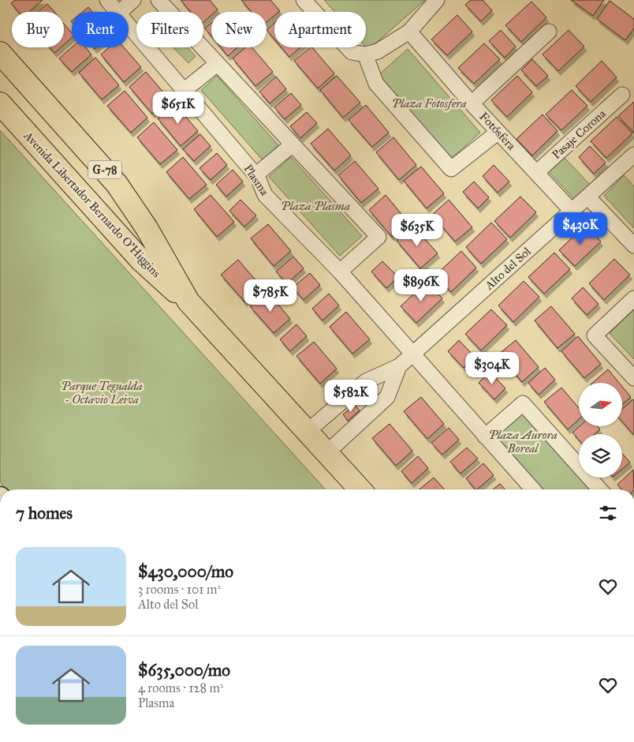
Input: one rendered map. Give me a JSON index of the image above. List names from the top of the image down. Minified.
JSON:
{"streets":{"main road":["G-78","Avenida Libertador Bernardo O'Higgins"],"street":["Fotósfera","Pasaje Corona","Plasma","Alto del Sol"]},"crossings":[["Fotósfera","Pasaje Corona"],["Fotósfera","Alto del Sol"],["Plasma","Alto del Sol"],["Avenida Libertador Bernardo O'Higgins","Alto del Sol"]],"parks":["Plaza Fotosfera","Plaza Plasma","Parque Tegualda - Octavio Leiva","Plaza Aurora Boreal"],"north":"right","page":{"chip":["Buy","Rent","Filters","New","Apartment"],"price":["$651K","$430K","$635K","$896K","$785K","$304K","$582K"],"heading":"7 homes","list":[{"name":"$430,000/mo","note":"3 rooms · 101 m² · Alto del Sol"},{"name":"$635,000/mo","note":"4 rooms · 128 m² · Plasma"}]}}
